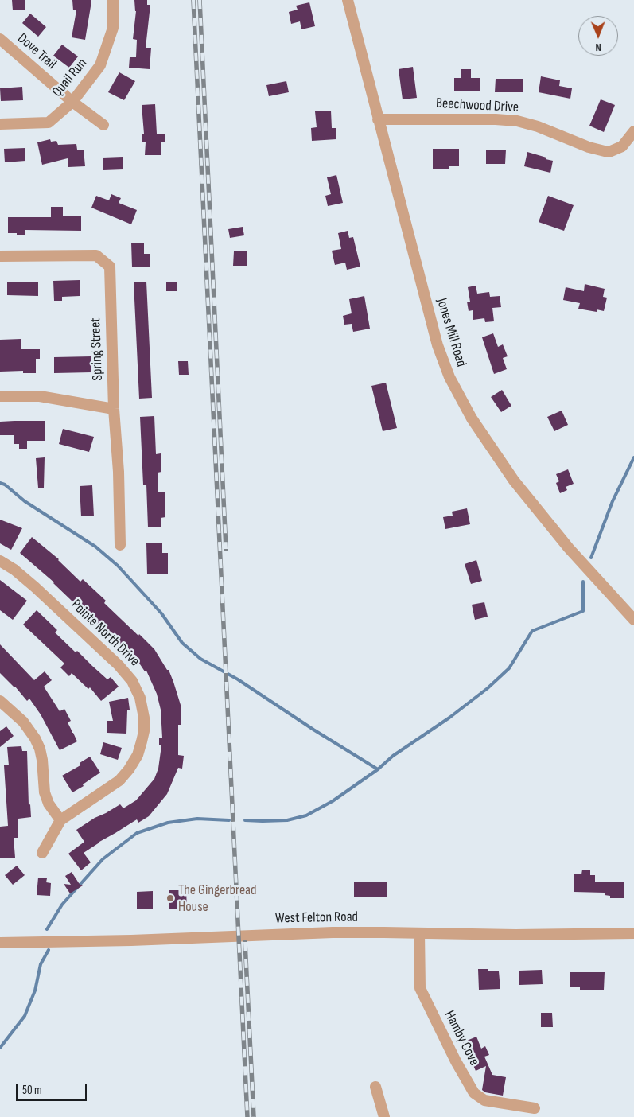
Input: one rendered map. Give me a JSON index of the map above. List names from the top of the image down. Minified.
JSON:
{"streets":{"street":["Dove Trail","Quail Run","Beechwood Drive","Jones Mill Road","Spring Street","Pointe North Drive","West Felton Road","Hamby Cove"]},"crossings":[["Dove Trail","Quail Run"],["Beechwood Drive","Jones Mill Road"],["West Felton Road","Hamby Cove"]],"places":["The Gingerbread House"],"scale_bar":"50 m","north":"bottom"}
